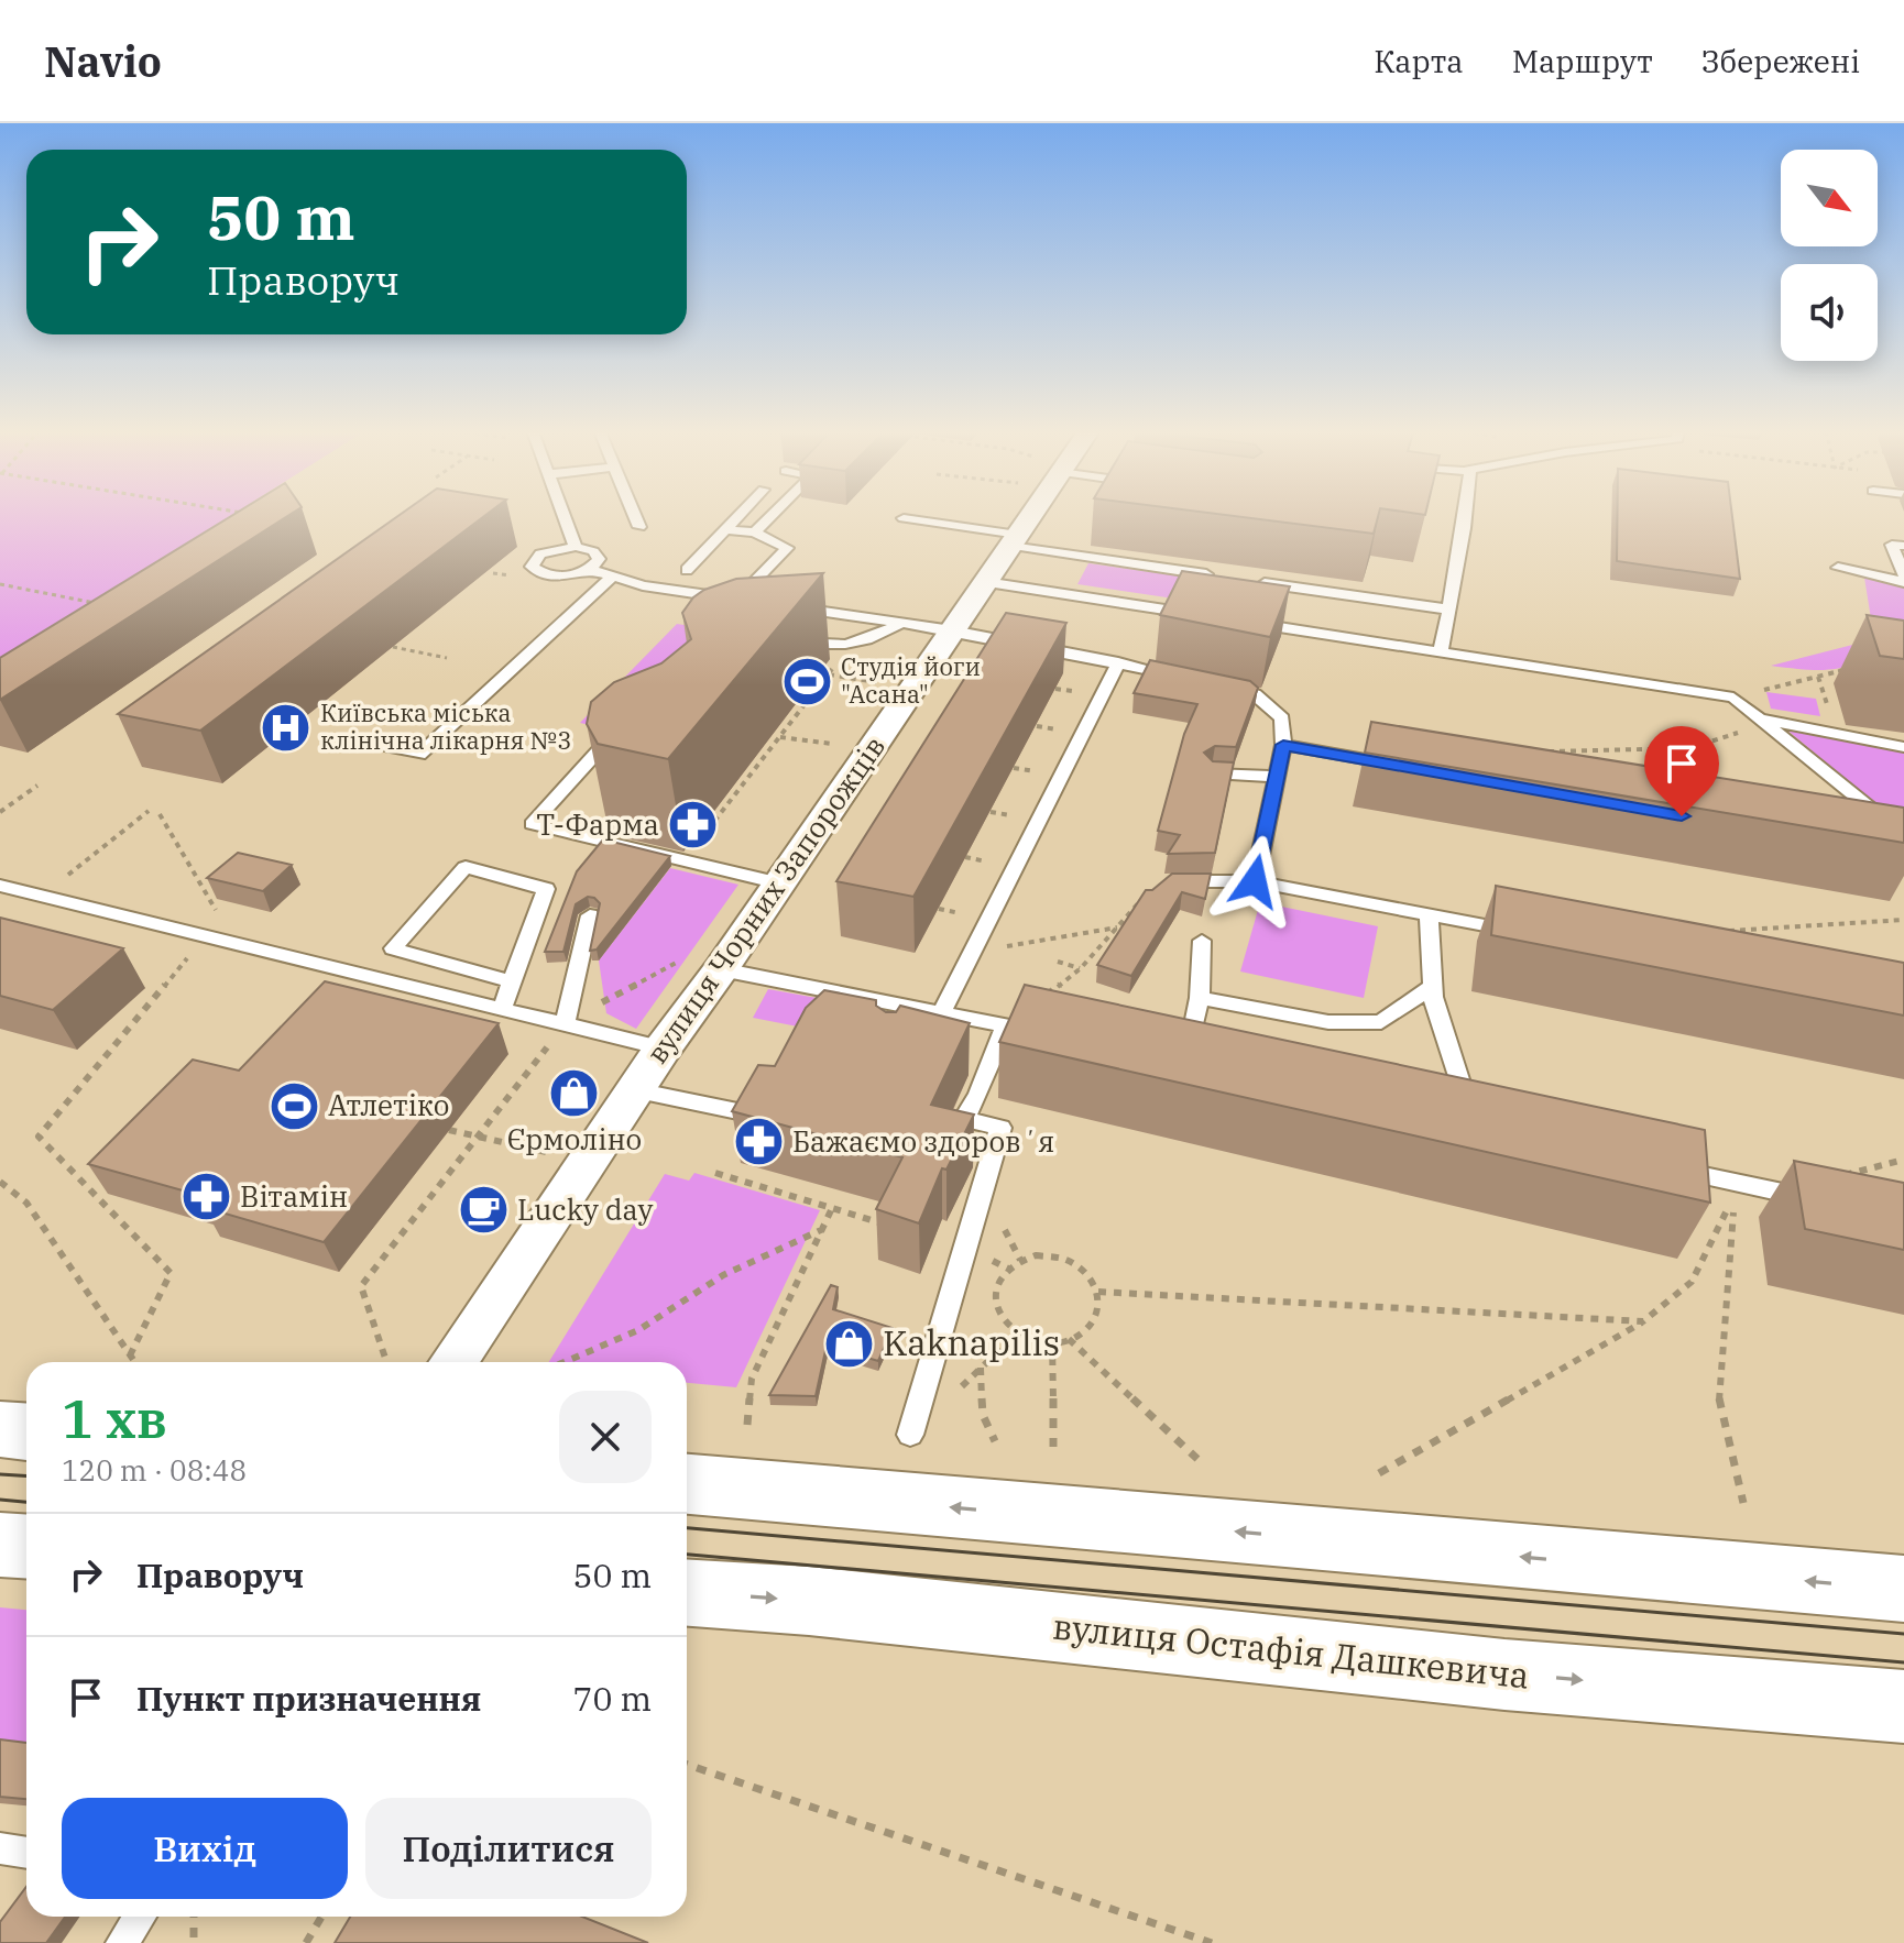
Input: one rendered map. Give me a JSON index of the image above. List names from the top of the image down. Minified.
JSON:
{"streets":{"street":["вулиця Чорних Запорожців","вулиця Остафія Дашкевича"]},"places":{"sports":["Студія йоги \"Асана\"","Атлетіко"],"hospital":["Київська міська клінічна лікарня №3"],"pharmacy":["Т-Фарма","Бажаємо здоровʼя","Вітамін"],"shop":["Єрмоліно","Kaknapilis"],"cafe":["Lucky day"]},"north":"bottom right","page":{"header":"Navio","nav":["Карта","Маршрут","Збережені"],"turn":["50 m","Праворуч"],"heading":["1 хв","120 m · 08:48"],"list":[{"name":"Праворуч","value":"50 m"},{"name":"Пункт призначення","value":"70 m"}],"buttons":["Вихід","Поділитися"]}}
